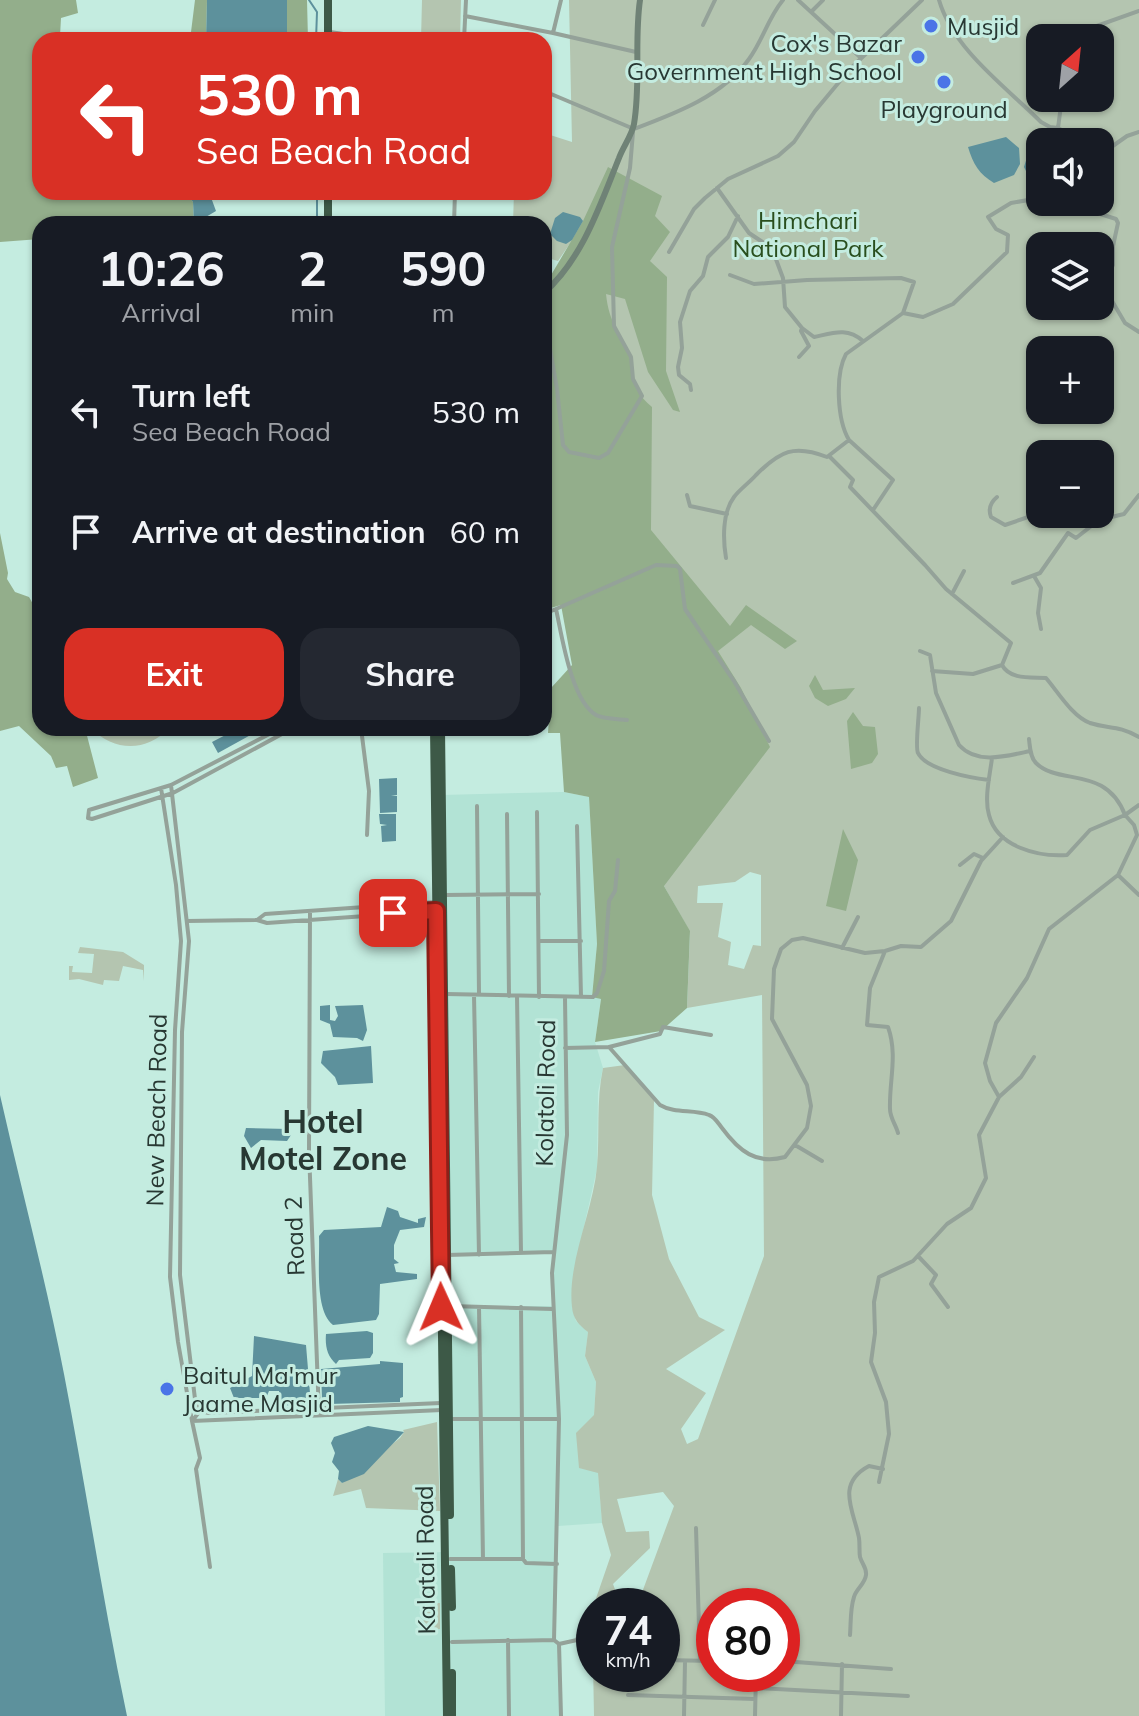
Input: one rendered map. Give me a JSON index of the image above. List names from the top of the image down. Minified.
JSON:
{"streets":{"highway":["Kalatali Road"],"street":["Kolatoli Road","New Beach Road","Road 2"]},"districts":["Hotel Motel Zone"],"parks":["Himchari National Park"],"places":["Musjid","Cox's Bazar Government High School","Playground","Baitul Ma'mur Jaame Masjid"],"north":"top right","page":{"map_buttons":["+","−"],"turn":["530 m","Sea Beach Road"],"eta":["10:26","Arrival","2","min","590","m"],"list":[{"name":"Turn left","note":"Sea Beach Road","value":"530 m"},{"name":"Arrive at destination","value":"60 m"}],"buttons":["Exit","Share"],"speed":"74 km/h","limit":"80"}}
